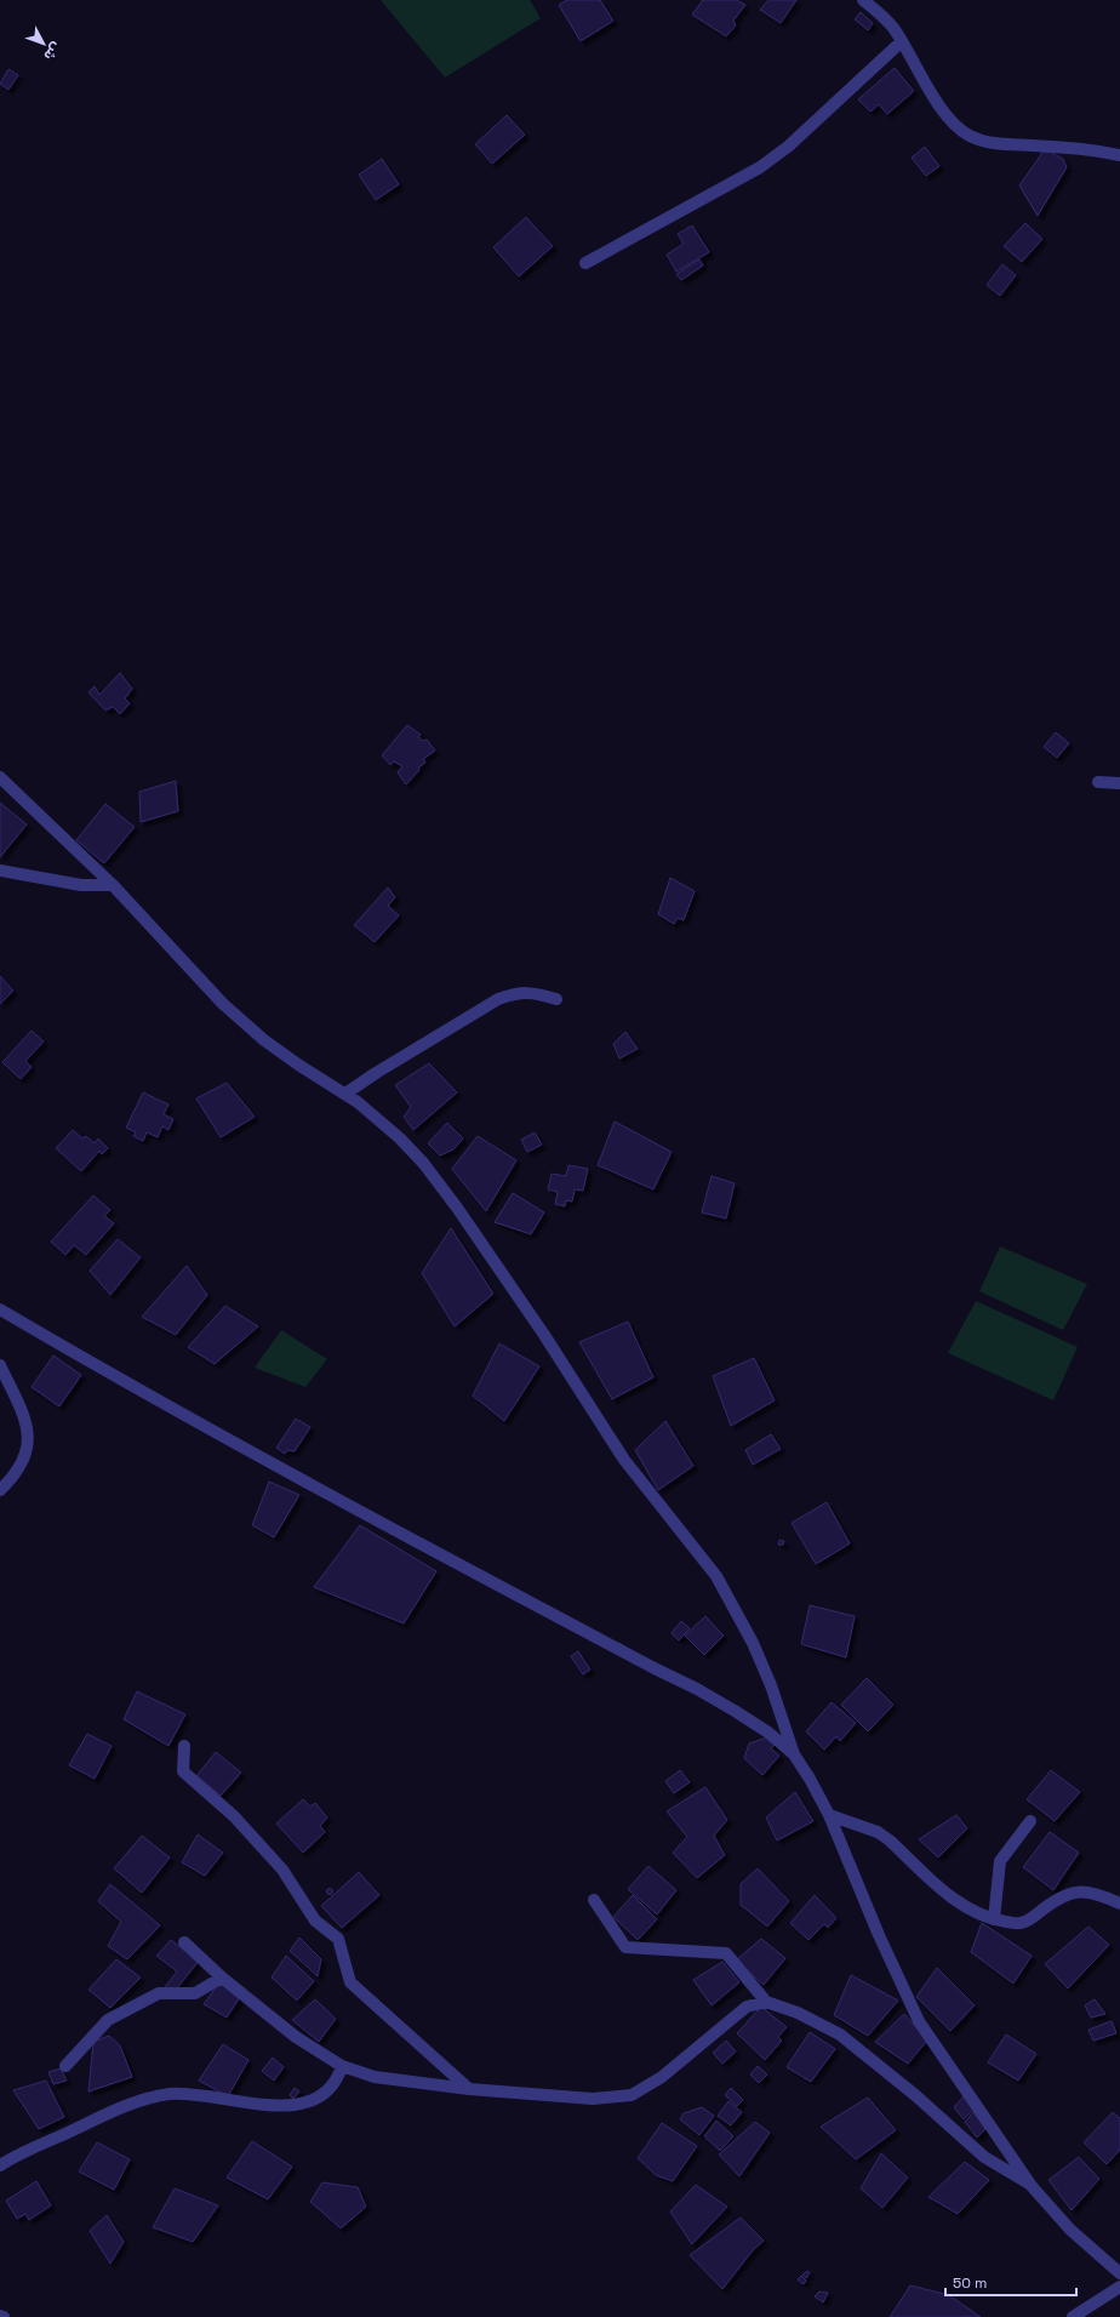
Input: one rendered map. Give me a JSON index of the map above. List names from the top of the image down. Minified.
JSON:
{"scale_bar":"50 m","north":"bottom right"}
